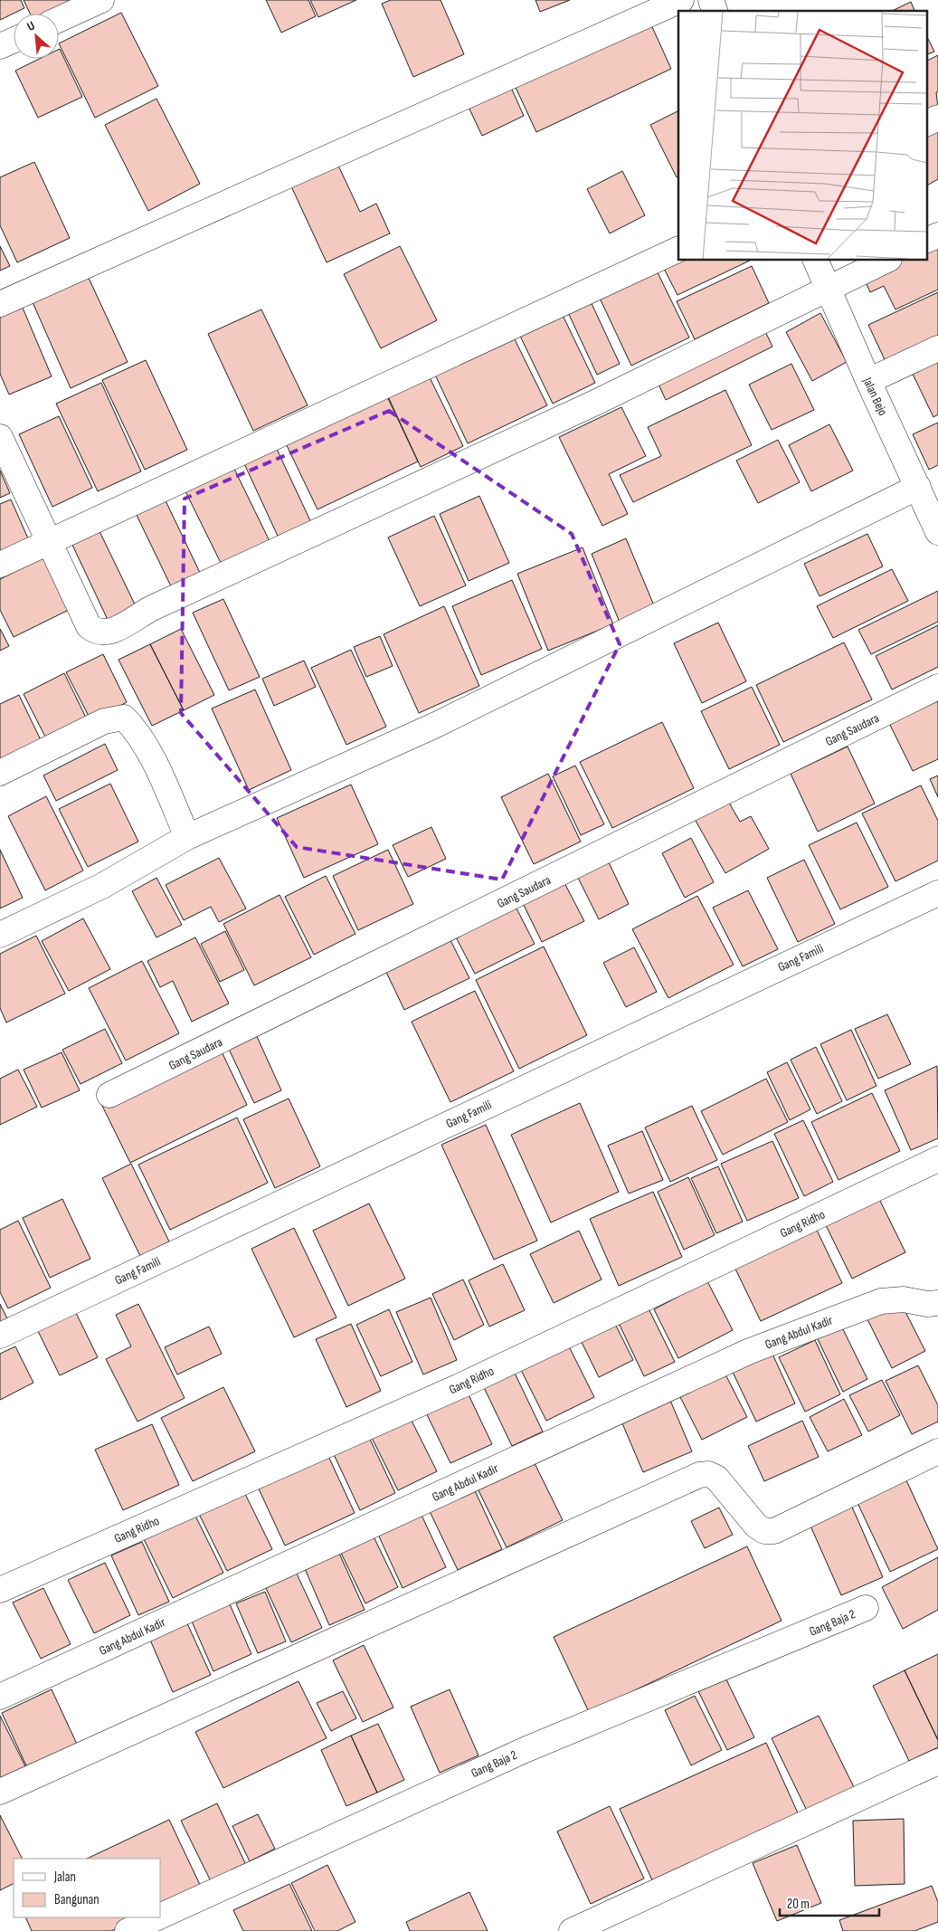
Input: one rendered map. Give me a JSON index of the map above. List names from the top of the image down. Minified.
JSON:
{"streets":{"street":["Jalan Bejo","Gang Saudara","Gang Famili","Gang Ridho","Gang Abdul Kadir","Gang Baja 2"]},"legend":["Jalan","Bangunan"],"scale_bar":"20 m","north":"top left"}
